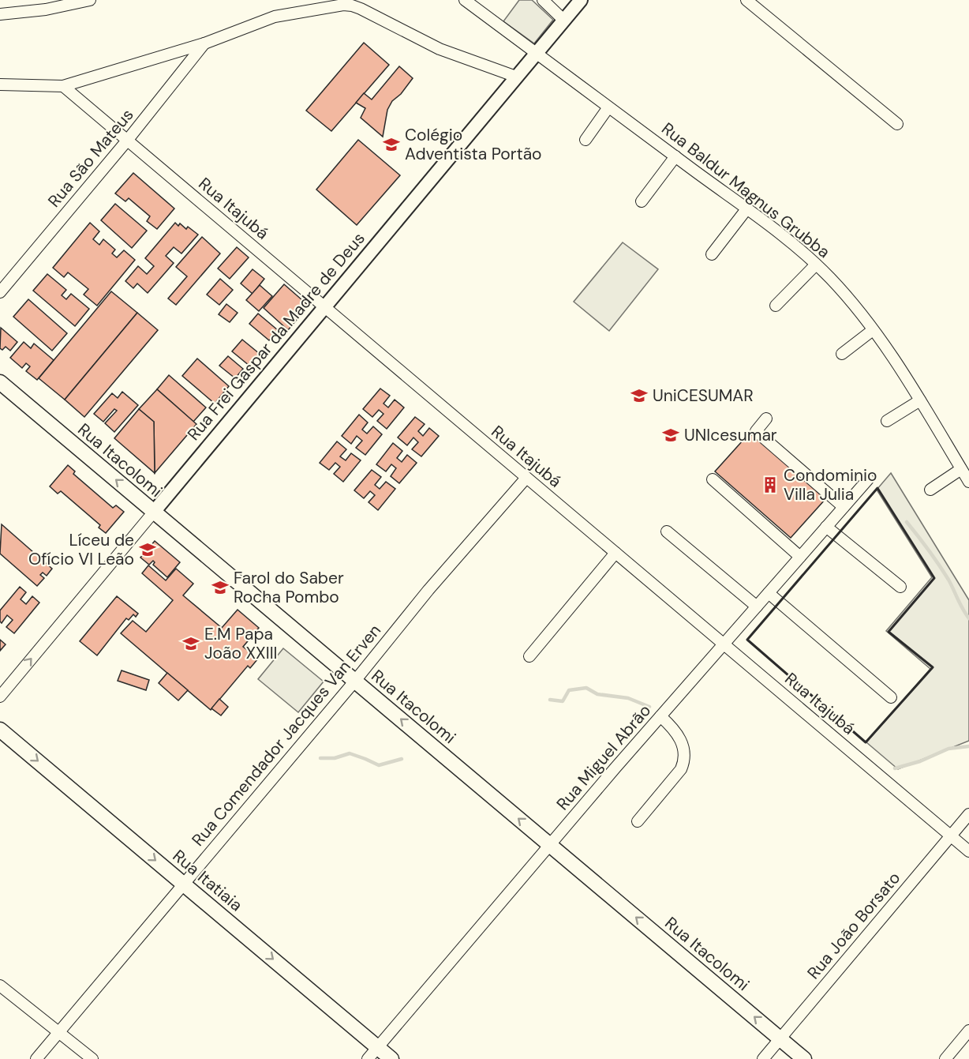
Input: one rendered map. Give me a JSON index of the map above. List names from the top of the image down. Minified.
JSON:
{"streets":{"main road":["Rua Itacolomi","Rua Itatiaia"],"street":["Rua São Mateus","Rua Baldur Magnus Grubba","Rua Itajubá","Rua Frei Gaspar da Madre de Deus","Rua Comendador Jacques Van Erven","Rua Miguel Abrão","Rua João Borsato"]},"crossings":[["Rua São Mateus","Rua Itajubá"],["Rua Baldur Magnus Grubba","Rua Frei Gaspar da Madre de Deus"],["Rua Itajubá","Rua Frei Gaspar da Madre de Deus"],["Rua Itajubá","Rua Comendador Jacques Van Erven"],["Rua Itajubá","Rua Miguel Abrão"],["Rua Itajubá","Rua João Borsato"],["Rua Frei Gaspar da Madre de Deus","Rua Itacolomi"],["Rua Itacolomi","Rua Comendador Jacques Van Erven"],["Rua Itacolomi","Rua Miguel Abrão"],["Rua Itacolomi","Rua João Borsato"],["Rua Comendador Jacques Van Erven","Rua Itatiaia"],["Rua Miguel Abrão","Rua Itatiaia"]],"one_way":["Rua Itacolomi","Rua Itatiaia"],"places":{"school or university":["Colégio Adventista Portão","UniCESUMAR","UNIcesumar","Líceu de Ofício Vl Leão","Farol do Saber Rocha Pombo","E.M Papa João XXIII"],"building":["Condominio Villa Julia"]}}
